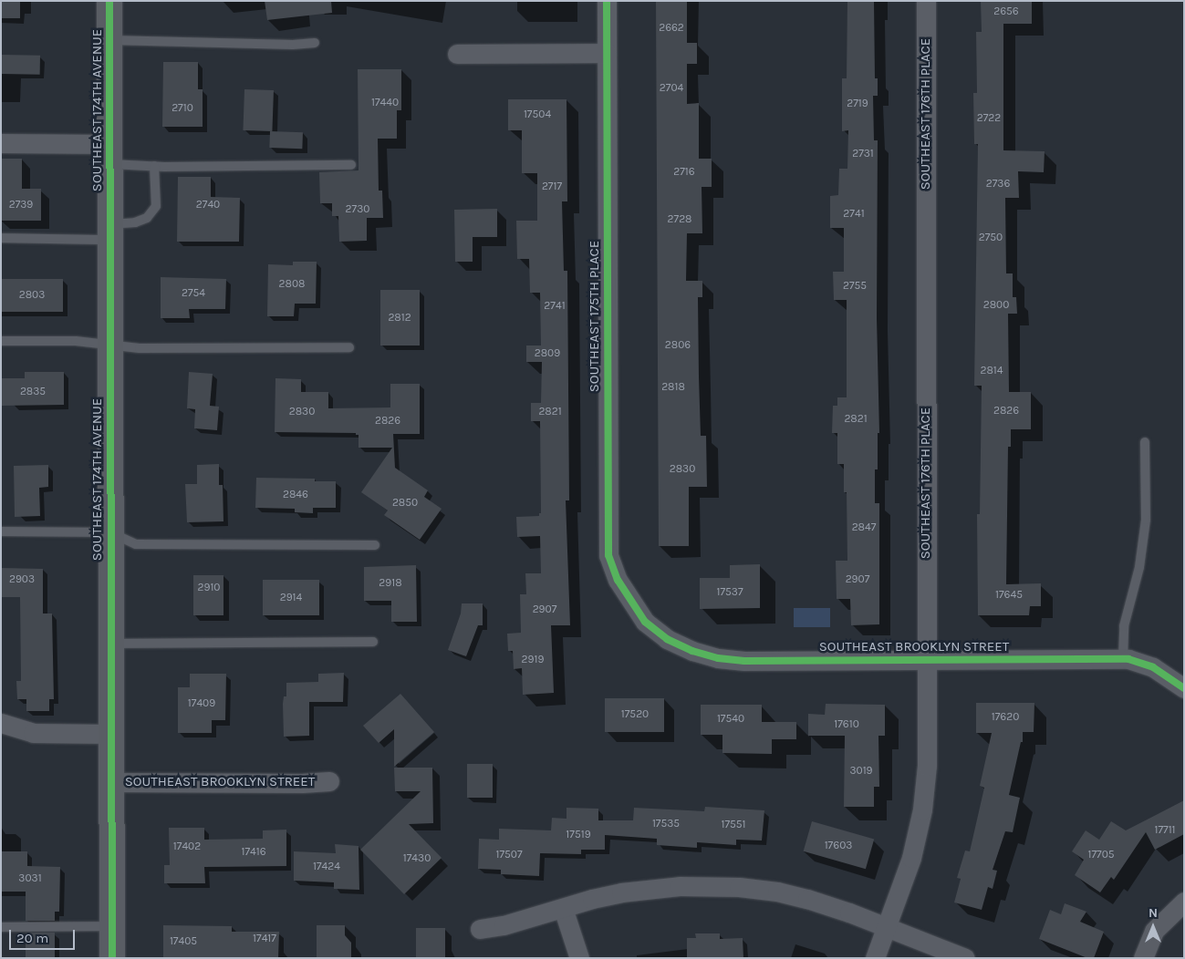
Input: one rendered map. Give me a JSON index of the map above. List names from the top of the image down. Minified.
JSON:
{"streets":{"street":["SOUTHEAST 174TH AVENUE","SOUTHEAST 176TH PLACE","SOUTHEAST 175TH PLACE","SOUTHEAST BROOKLYN STREET"]},"crossings":[["SOUTHEAST 174TH AVENUE","SOUTHEAST BROOKLYN STREET"],["SOUTHEAST 176TH PLACE","SOUTHEAST BROOKLYN STREET"],["SOUTHEAST 175TH PLACE","SOUTHEAST BROOKLYN STREET"]],"house_numbers":["2656","2662","2704","17440","2719","2710","17504","2722","2731","2716","2736","2717","2739","2740","2730","2741","2728","2750","2808","2755","2754","2803","2800","2741","2812","2806","2809","2814","2818","2835","2826","2830","2821","2821","2826","2830","2846","2850","2847","2903","2907","2918","2910","17537","17645","2914","2907","2919","17409","17520","17620","17540","17610","3019","17535","17551","17711","17519","17603","17402","17416","17507","17705","17430","17424","3031","17417","17405"],"scale_bar":"20 m","north":"top"}
